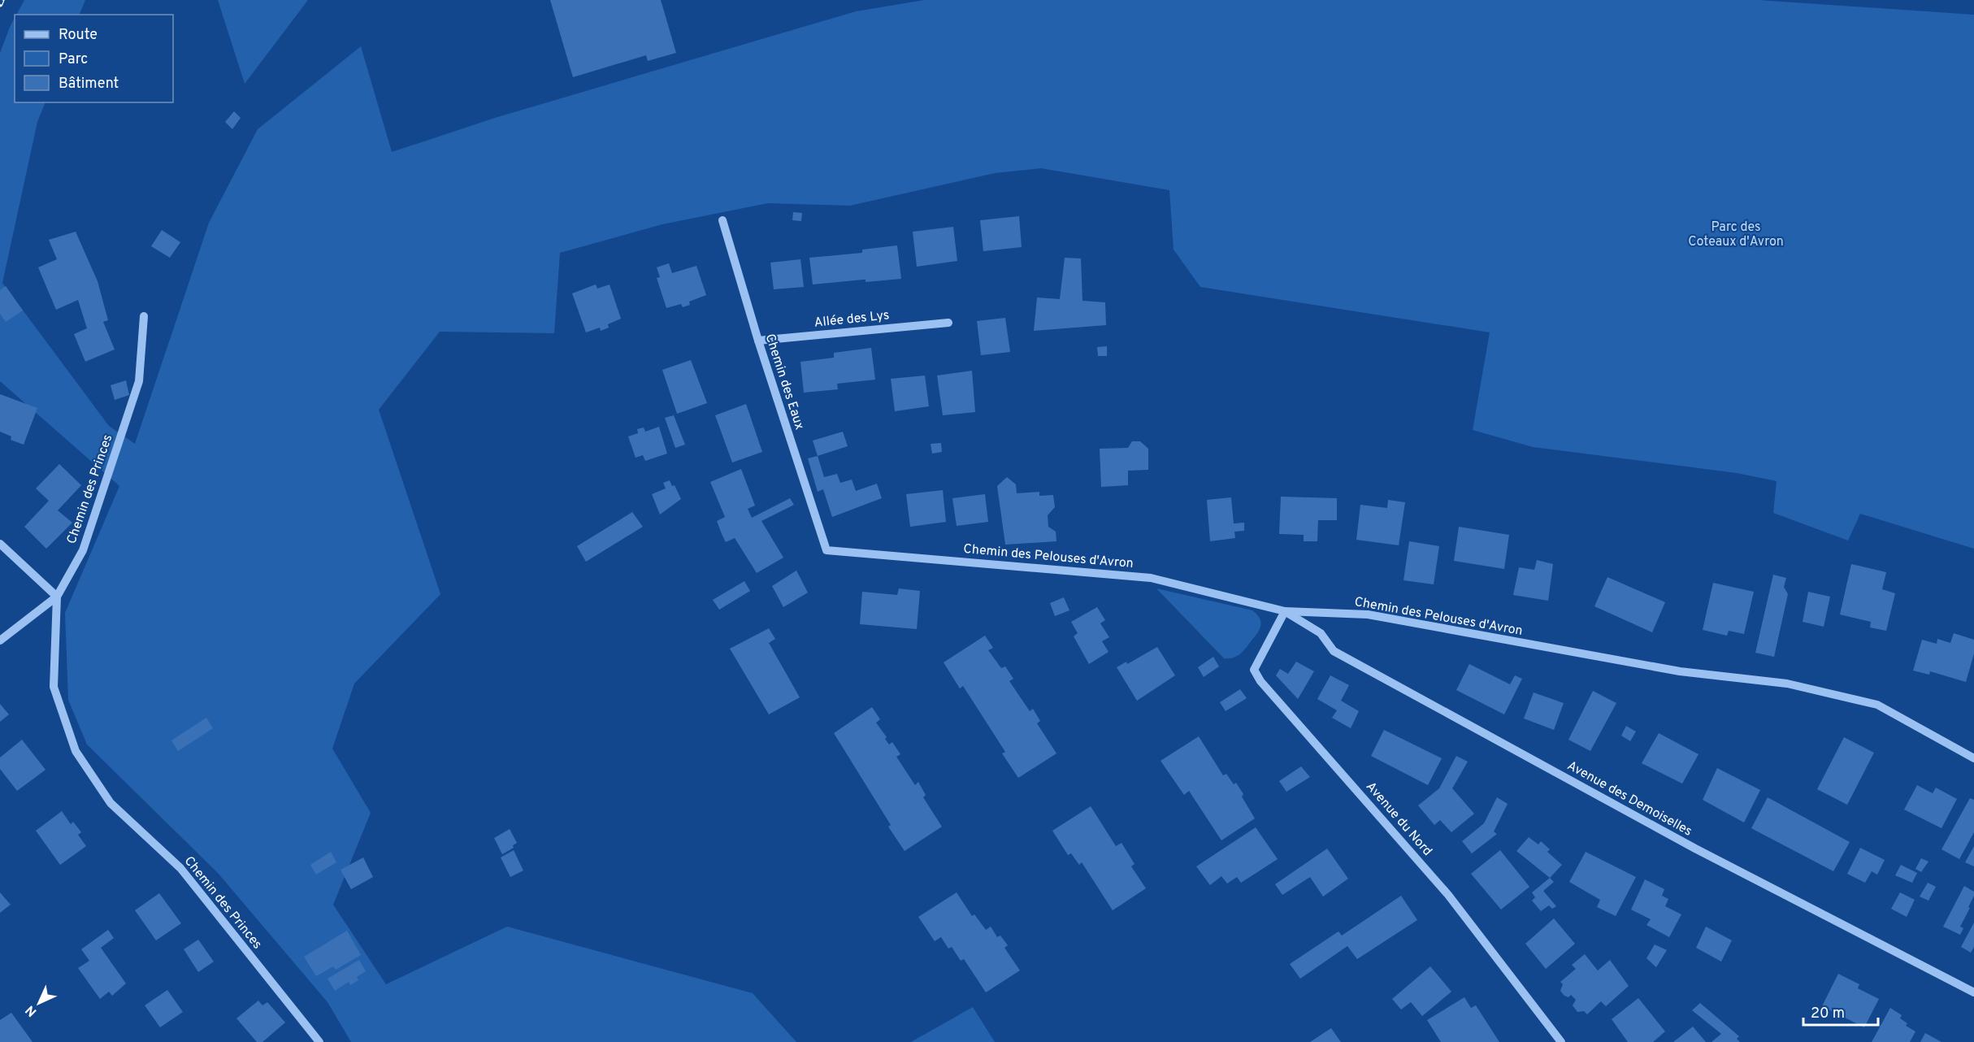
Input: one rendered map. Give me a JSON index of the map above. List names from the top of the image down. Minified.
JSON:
{"streets":{"street":["Allée des Lys","Chemin des Eaux","Chemin des Princes","Chemin des Pelouses d'Avron","Avenue des Demoiselles","Avenue du Nord"]},"crossings":[["Allée des Lys","Chemin des Eaux"],["Chemin des Eaux","Chemin des Pelouses d'Avron"],["Chemin des Pelouses d'Avron","Avenue des Demoiselles"],["Chemin des Pelouses d'Avron","Avenue du Nord"],["Avenue des Demoiselles","Avenue du Nord"]],"parks":["Parc des Coteaux d'Avron"],"legend":["Route","Parc","Bâtiment"],"scale_bar":"20 m","north":"bottom left"}
